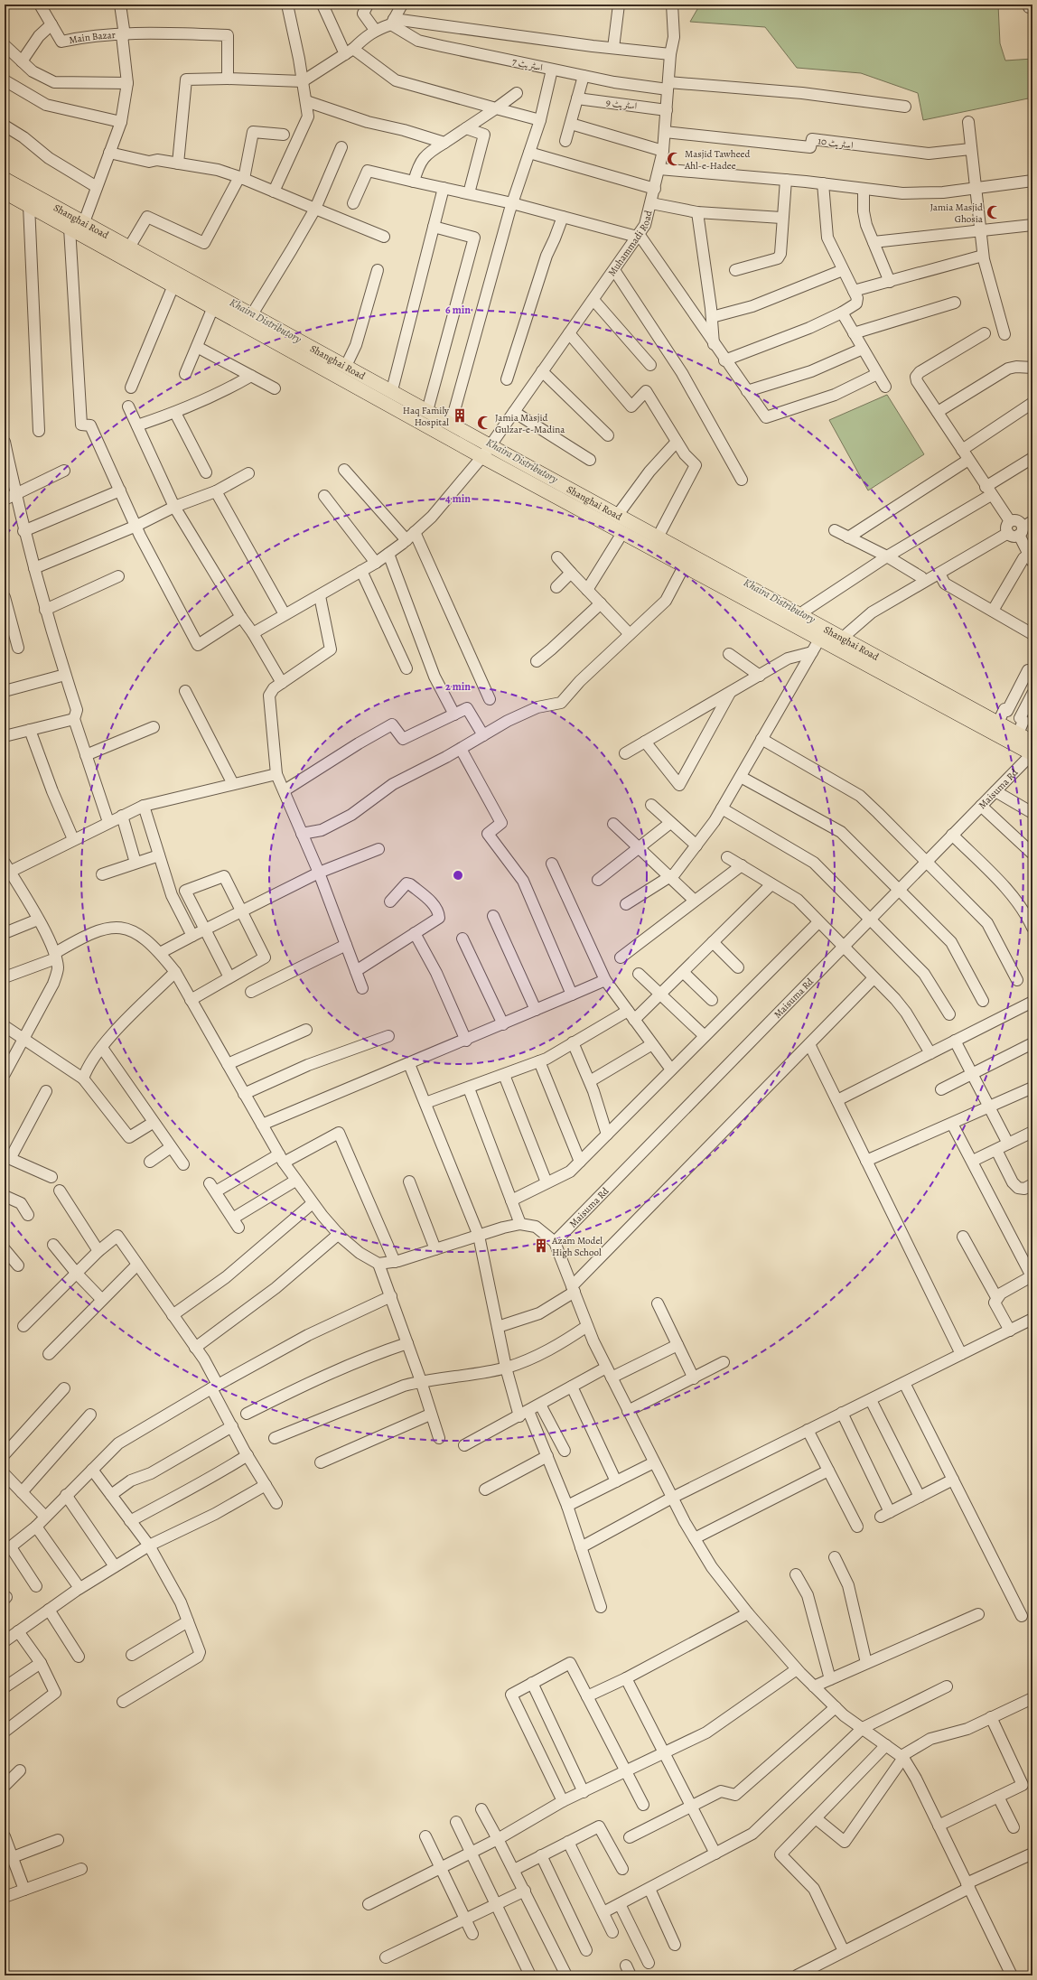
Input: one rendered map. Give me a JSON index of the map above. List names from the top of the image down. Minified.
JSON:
{"streets":{"main road":["Shanghai Road"],"street":["Main Bazar","اسٹریٹ 7","اسٹریٹ 9","اسٹریٹ 10","Muhammadi Road","Maisuma Rd"]},"crossings":[["اسٹریٹ 7","Muhammadi Road"],["اسٹریٹ 9","Muhammadi Road"],["اسٹریٹ 10","Muhammadi Road"],["Shanghai Road","Muhammadi Road"],["Shanghai Road","Maisuma Rd"]],"water":["Khaira Distributory"],"places":{"mosque":["Masjid Tawheed Ahl-e-Hadee","Jamia Masjid Ghosia","Jamia Masjid Gulzar-e-Madina"],"building":["Haq Family Hospital","Azam Model High School"]},"rings":["6 min","4 min","2 min"]}
